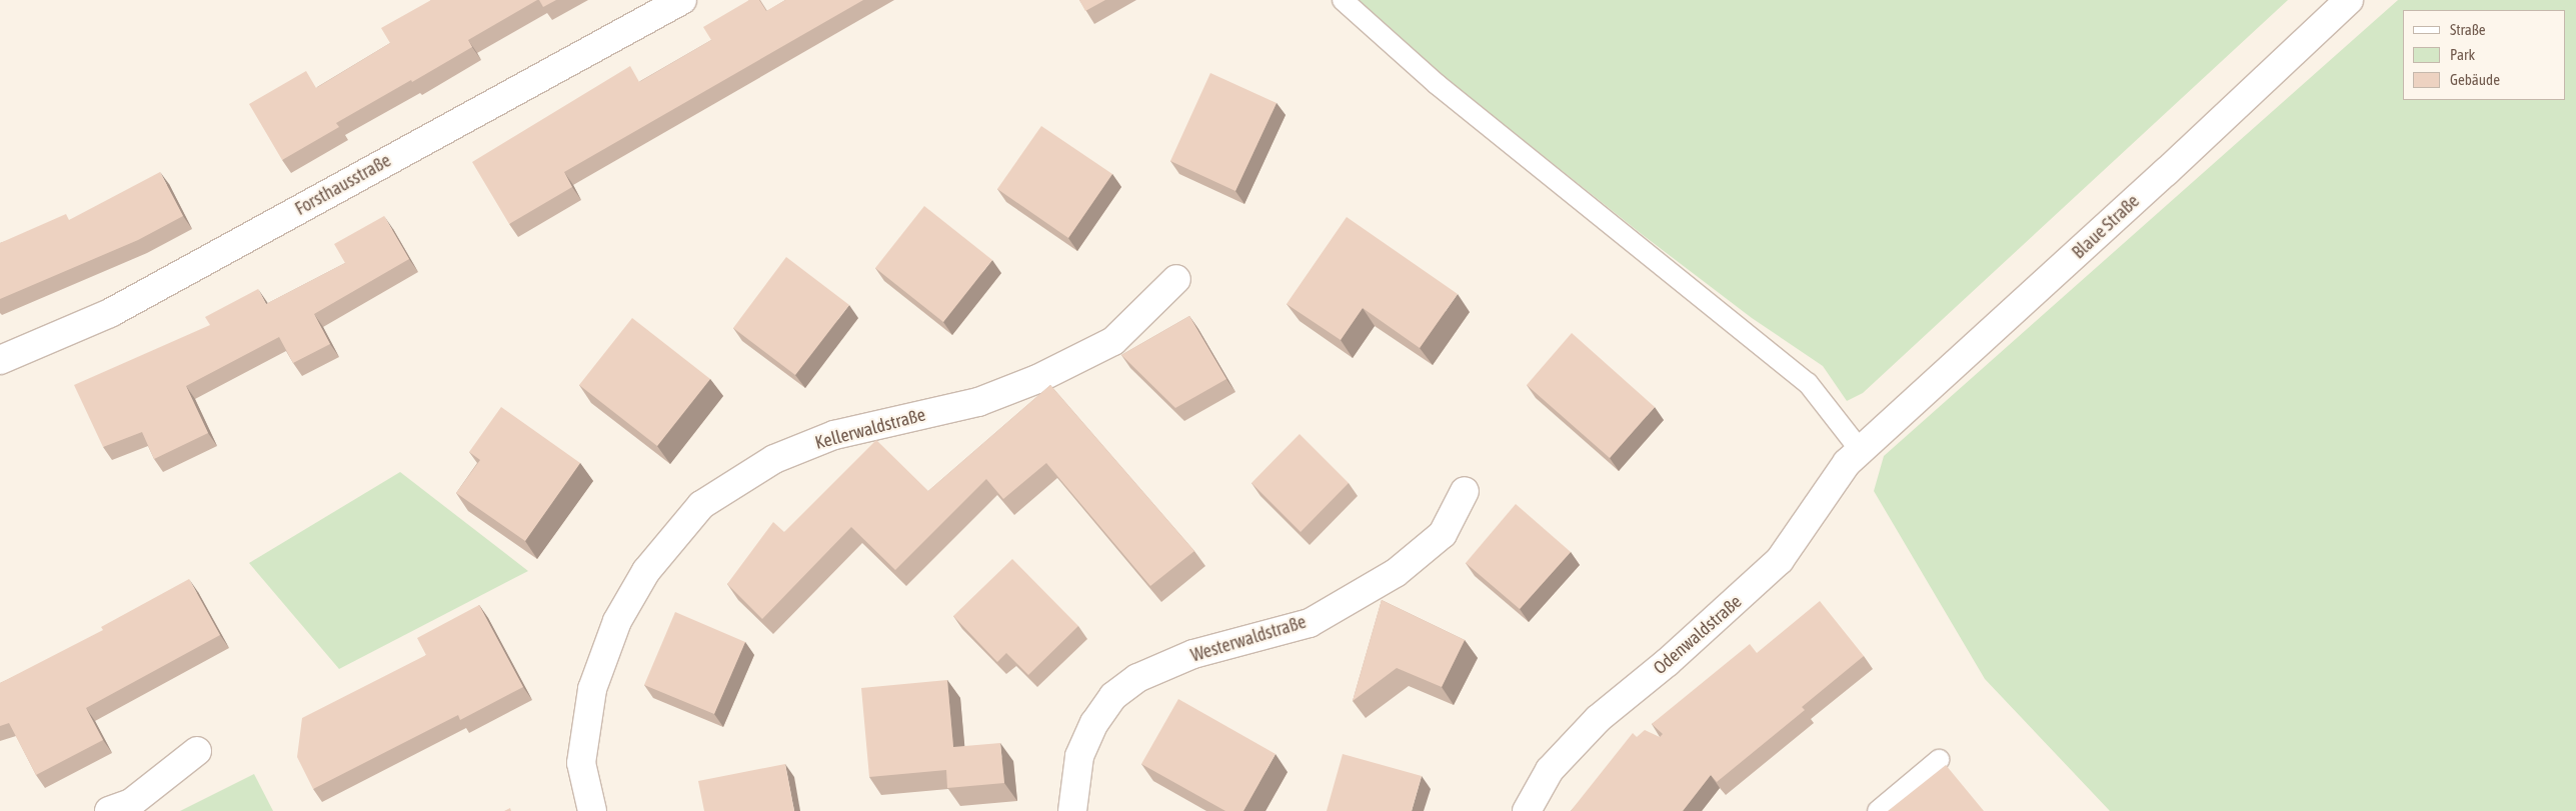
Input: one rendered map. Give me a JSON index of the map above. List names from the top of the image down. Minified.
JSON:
{"streets":{"street":["Forsthausstraße","Blaue Straße","Kellerwaldstraße","Odenwaldstraße","Westerwaldstraße"]},"crossings":[["Blaue Straße","Odenwaldstraße"]],"legend":["Straße","Park","Gebäude"]}
